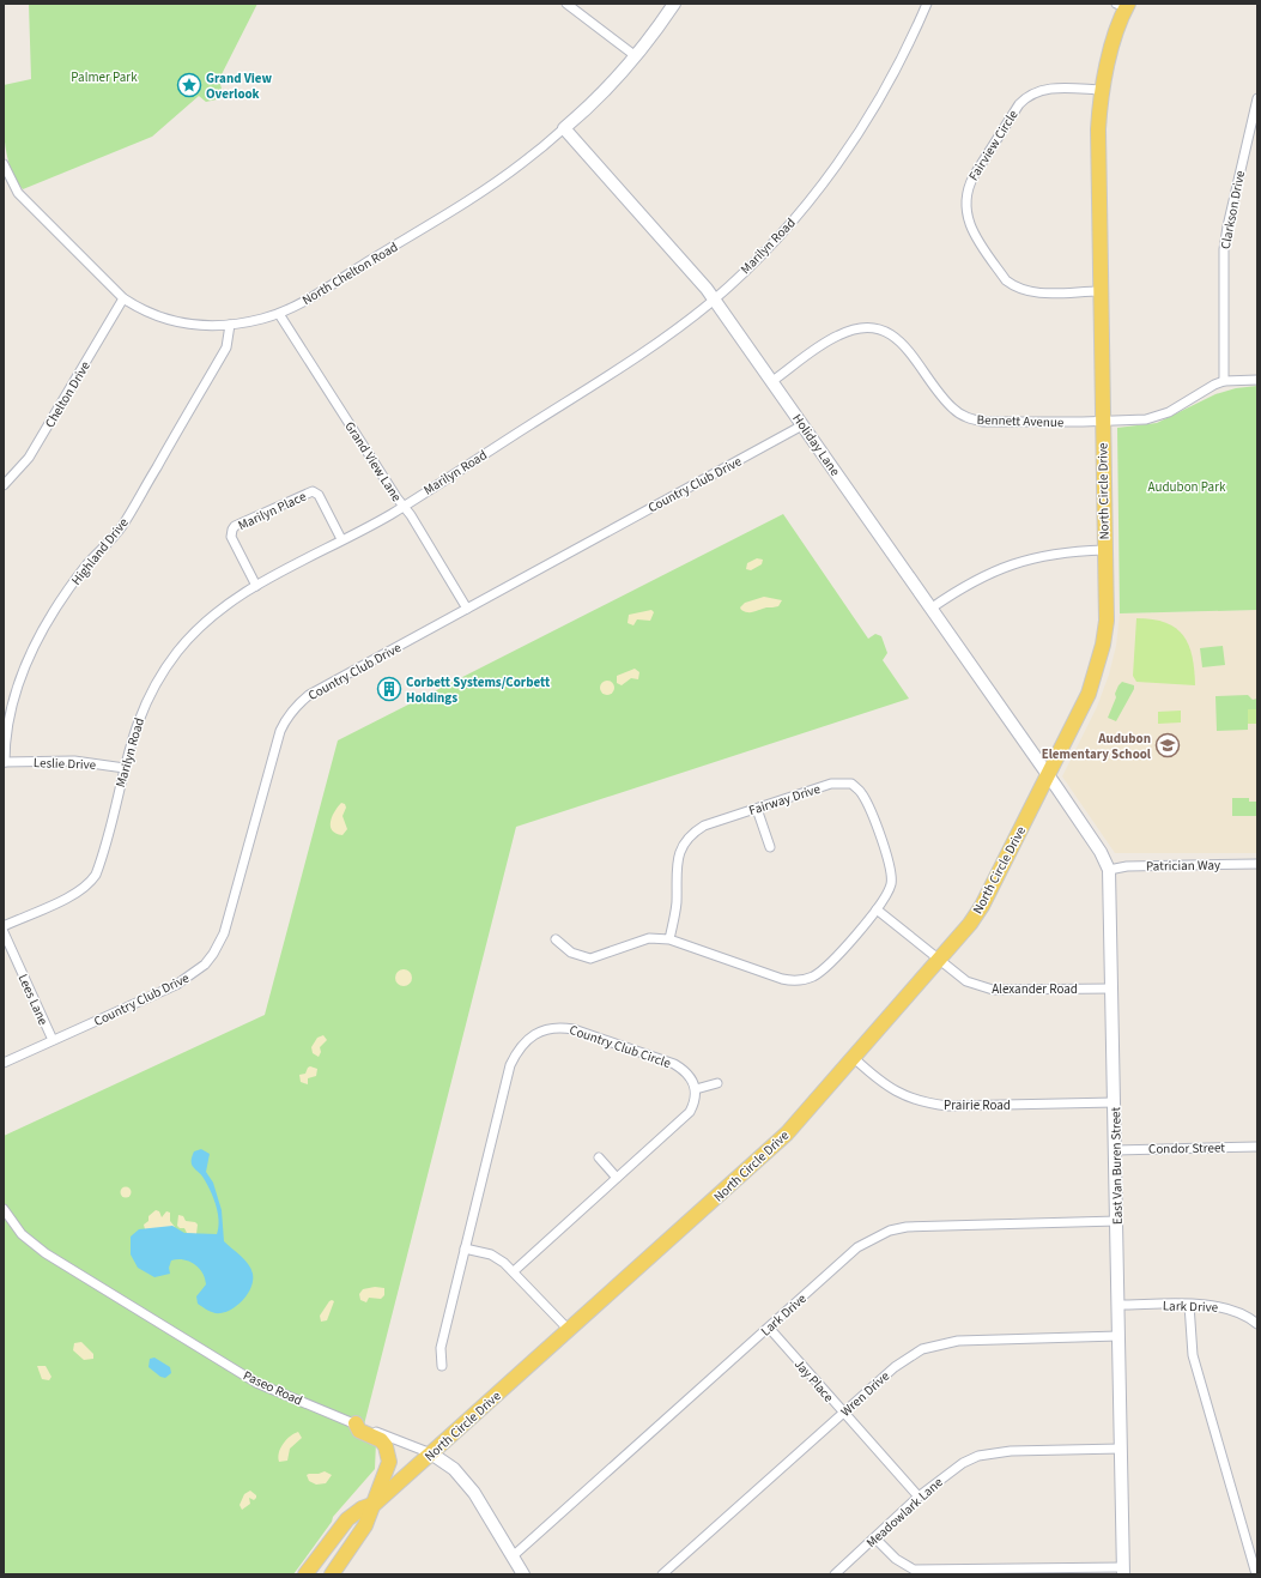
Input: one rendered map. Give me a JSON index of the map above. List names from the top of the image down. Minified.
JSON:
{"streets":{"main road":["North Circle Drive"],"street":["Fairview Circle","Clarkson Drive","Marilyn Road","North Chelton Road","Chelton Drive","Bennett Avenue","Holiday Lane","Grand View Lane","Country Club Drive","Marilyn Place","Highland Drive","Leslie Drive","Fairway Drive","Patrician Way","Alexander Road","Lees Lane","Country Club Circle","Prairie Road","Condor Street","East Van Buren Street","Lark Drive","Jay Place","Paseo Road","Wren Drive","Meadowlark Lane"]},"crossings":[["Fairview Circle","North Circle Drive"],["Clarkson Drive","Bennett Avenue"],["Marilyn Road","Holiday Lane"],["Marilyn Road","Grand View Lane"],["Marilyn Road","Marilyn Place"],["Marilyn Road","Leslie Drive"],["North Chelton Road","Chelton Drive"],["North Chelton Road","Holiday Lane"],["North Chelton Road","Grand View Lane"],["North Chelton Road","Highland Drive"],["Bennett Avenue","Holiday Lane"],["Bennett Avenue","North Circle Drive"],["Holiday Lane","Country Club Drive"],["Holiday Lane","North Circle Drive"],["Holiday Lane","East Van Buren Street"],["Grand View Lane","Country Club Drive"],["Country Club Drive","Lees Lane"],["North Circle Drive","Alexander Road"],["North Circle Drive","Prairie Road"],["North Circle Drive","East Van Buren Street"],["North Circle Drive","Paseo Road"],["Highland Drive","Leslie Drive"],["Patrician Way","East Van Buren Street"],["Alexander Road","East Van Buren Street"],["Prairie Road","East Van Buren Street"],["Condor Street","East Van Buren Street"],["East Van Buren Street","Lark Drive"],["East Van Buren Street","Wren Drive"],["East Van Buren Street","Meadowlark Lane"],["Lark Drive","Jay Place"],["Lark Drive","Paseo Road"],["Jay Place","Wren Drive"],["Jay Place","Meadowlark Lane"]],"parks":["Palmer Park","Audubon Park"],"places":{"place":["Grand View Overlook"],"building":["Corbett Systems/Corbett Holdings"],"school or university":["Audubon Elementary School"]}}
